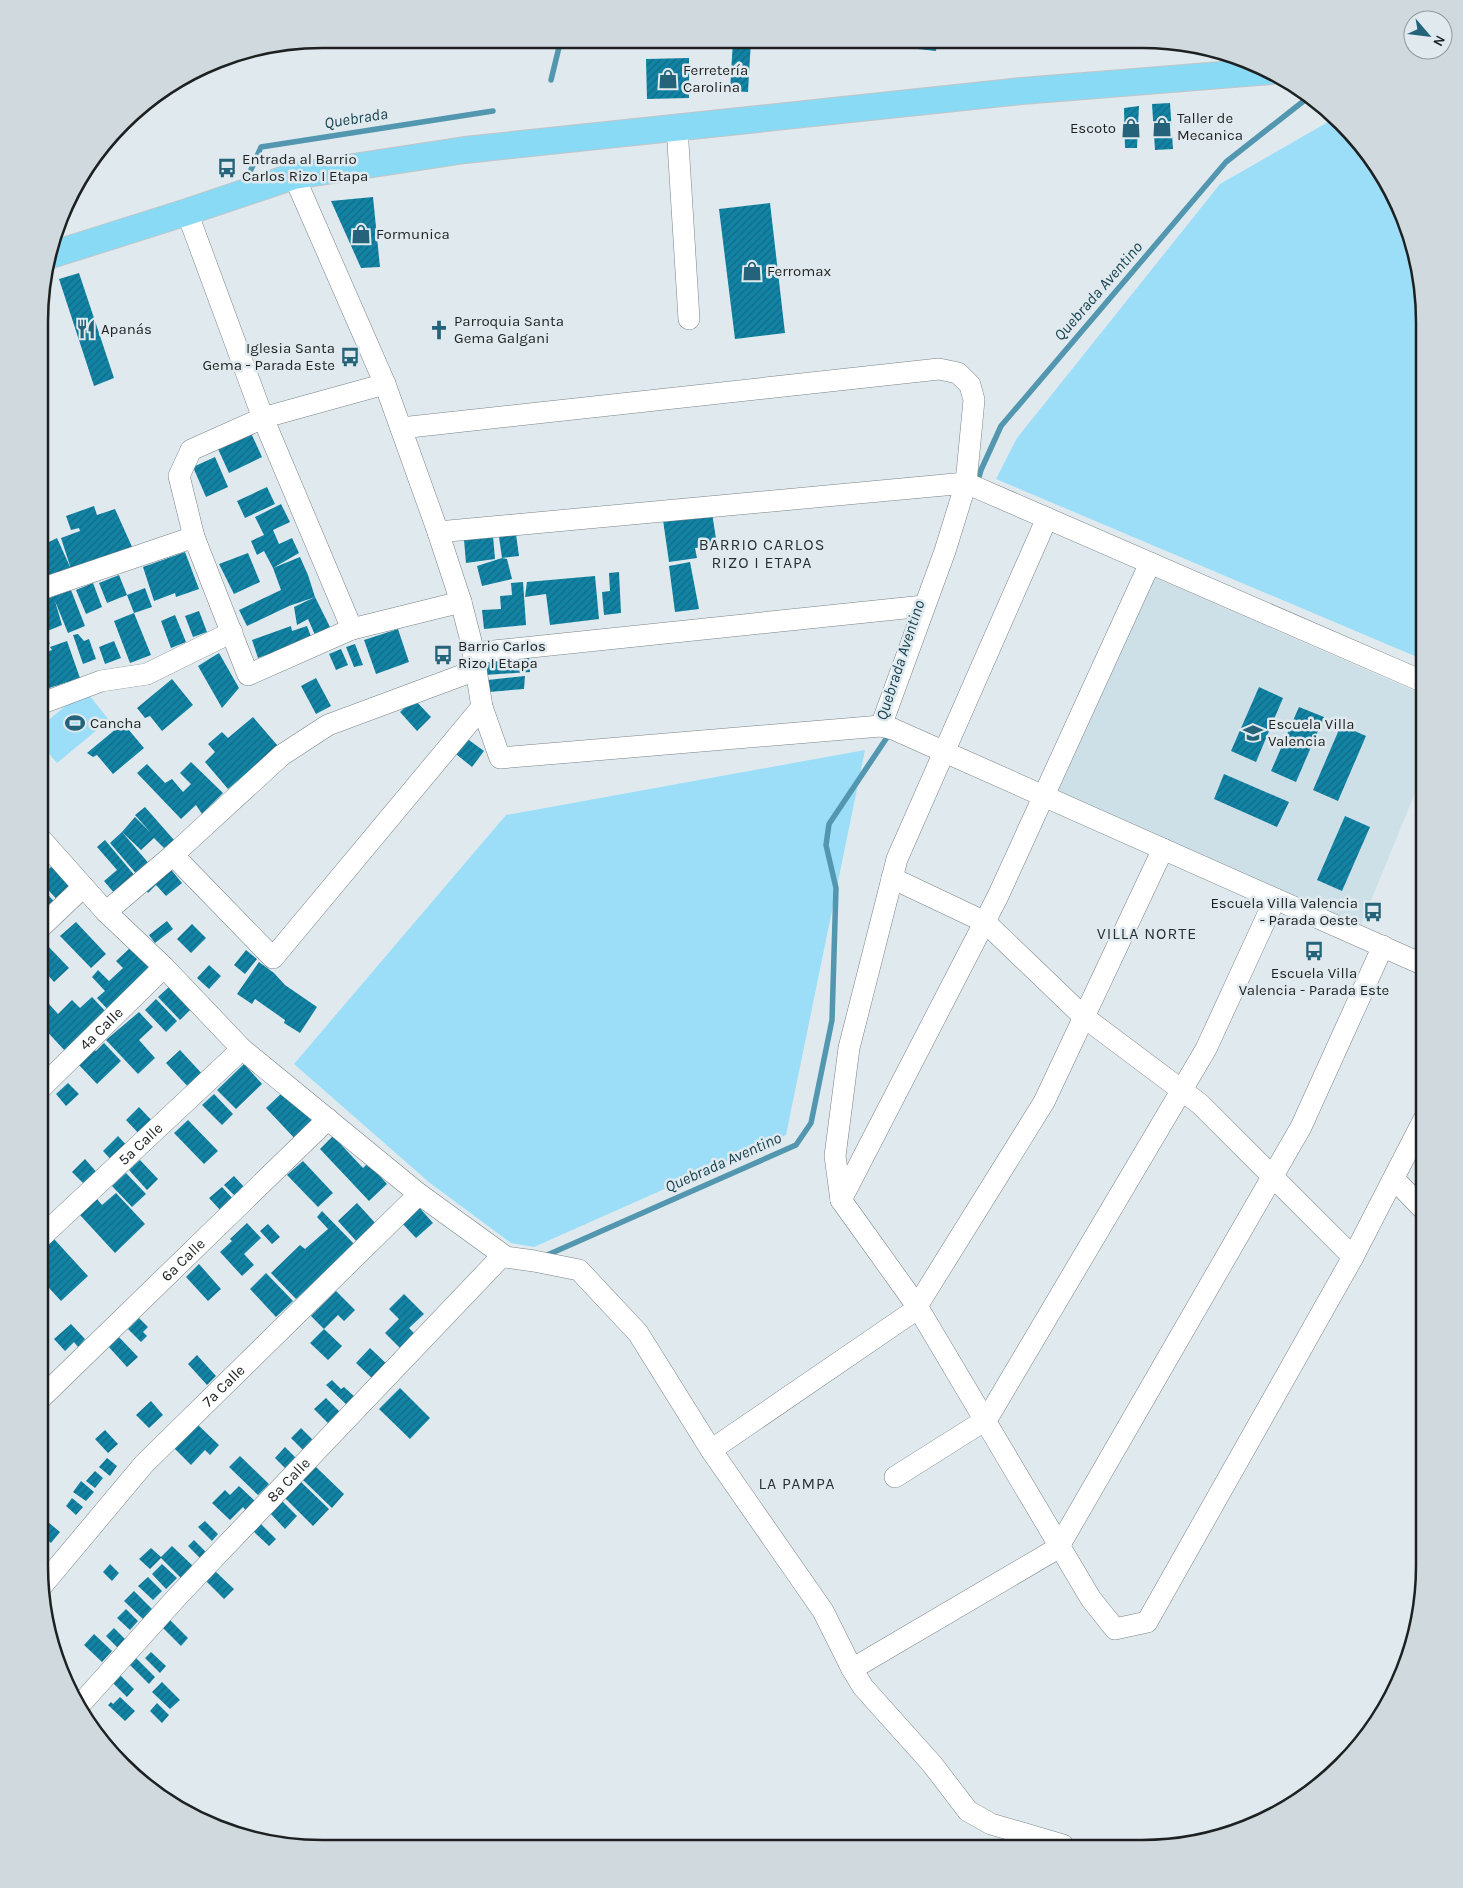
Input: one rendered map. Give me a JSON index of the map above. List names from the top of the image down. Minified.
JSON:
{"streets":{"street":["4a Calle","5a Calle","6a Calle","7a Calle","8a Calle"]},"districts":["BARRIO CARLOS RIZO I ETAPA","VILLA NORTE","LA PAMPA"],"water":["Quebrada","Quebrada Aventino"],"places":{"shop":["Ferretería Carolina","Taller de Mecanica","Escoto","Formunica","Ferromax"],"bus stop":["Entrada al Barrio Carlos Rizo I Etapa","Iglesia Santa Gema - Parada Este","Barrio Carlos Rizo I Etapa","Escuela Villa Valencia - Parada Oeste","Escuela Villa Valencia - Parada Este"],"restaurant":["Apanás"],"church":["Parroquia Santa Gema Galgani"],"sports":["Cancha"],"school or university":["Escuela Villa Valencia"]},"north":"bottom right"}
